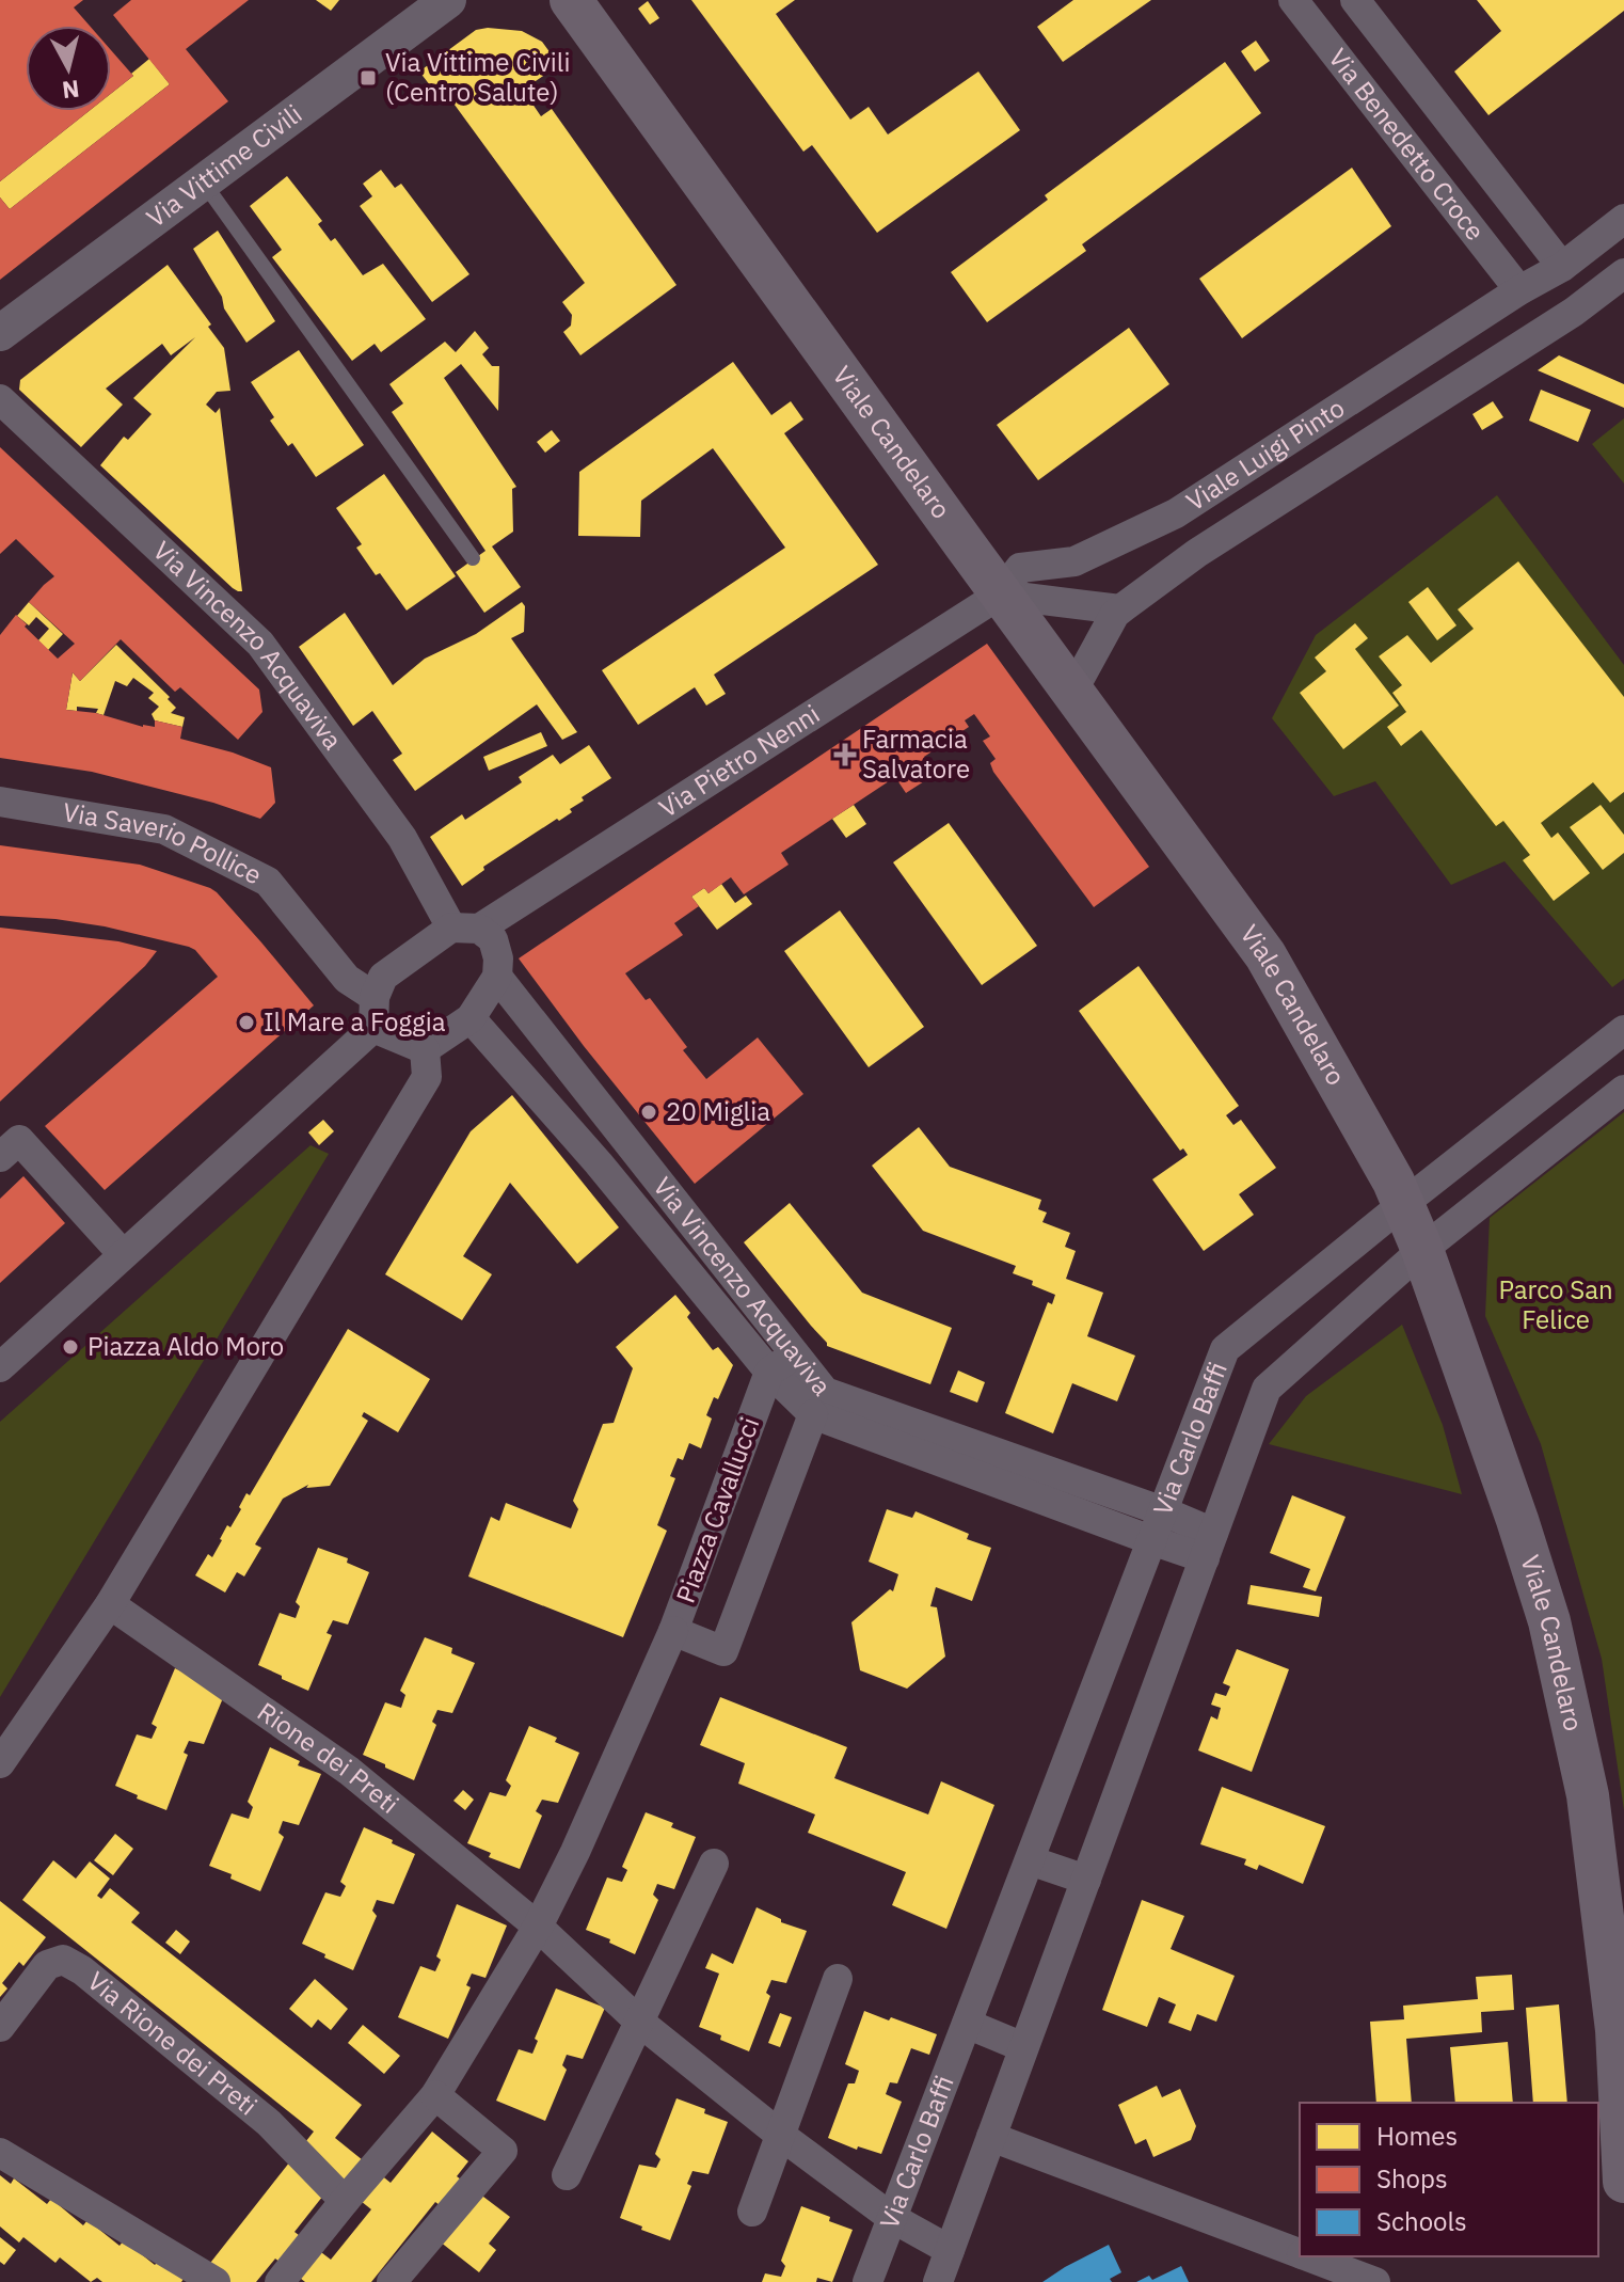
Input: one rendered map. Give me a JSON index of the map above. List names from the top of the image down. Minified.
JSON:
{"streets":{"main road":["Viale Candelaro"],"street":["Via Benedetto Croce","Via Vittime Civili","Viale Luigi Pinto","Via Vincenzo Acquaviva","Via Pietro Nenni","Via Saverio Pollice","Via Carlo Baffi","Piazza Cavallucci","Rione dei Preti","Via Rione dei Preti"]},"crossings":[["Via Benedetto Croce","Viale Luigi Pinto"],["Viale Candelaro","Viale Luigi Pinto"],["Viale Candelaro","Via Pietro Nenni"],["Viale Candelaro","Via Carlo Baffi"],["Viale Luigi Pinto","Via Pietro Nenni"],["Via Vincenzo Acquaviva","Via Pietro Nenni"],["Via Vincenzo Acquaviva","Via Carlo Baffi"],["Via Vincenzo Acquaviva","Piazza Cavallucci"],["Via Carlo Baffi","Rione dei Preti"]],"parks":["Parco San Felice"],"places":{"transit":["Via Vittime Civili (Centro Salute)"],"health":["Farmacia Salvatore"],"other":["Il Mare a Foggia","20 Miglia","Piazza Aldo Moro"]},"legend":["Homes","Shops","Schools"],"north":"bottom"}
